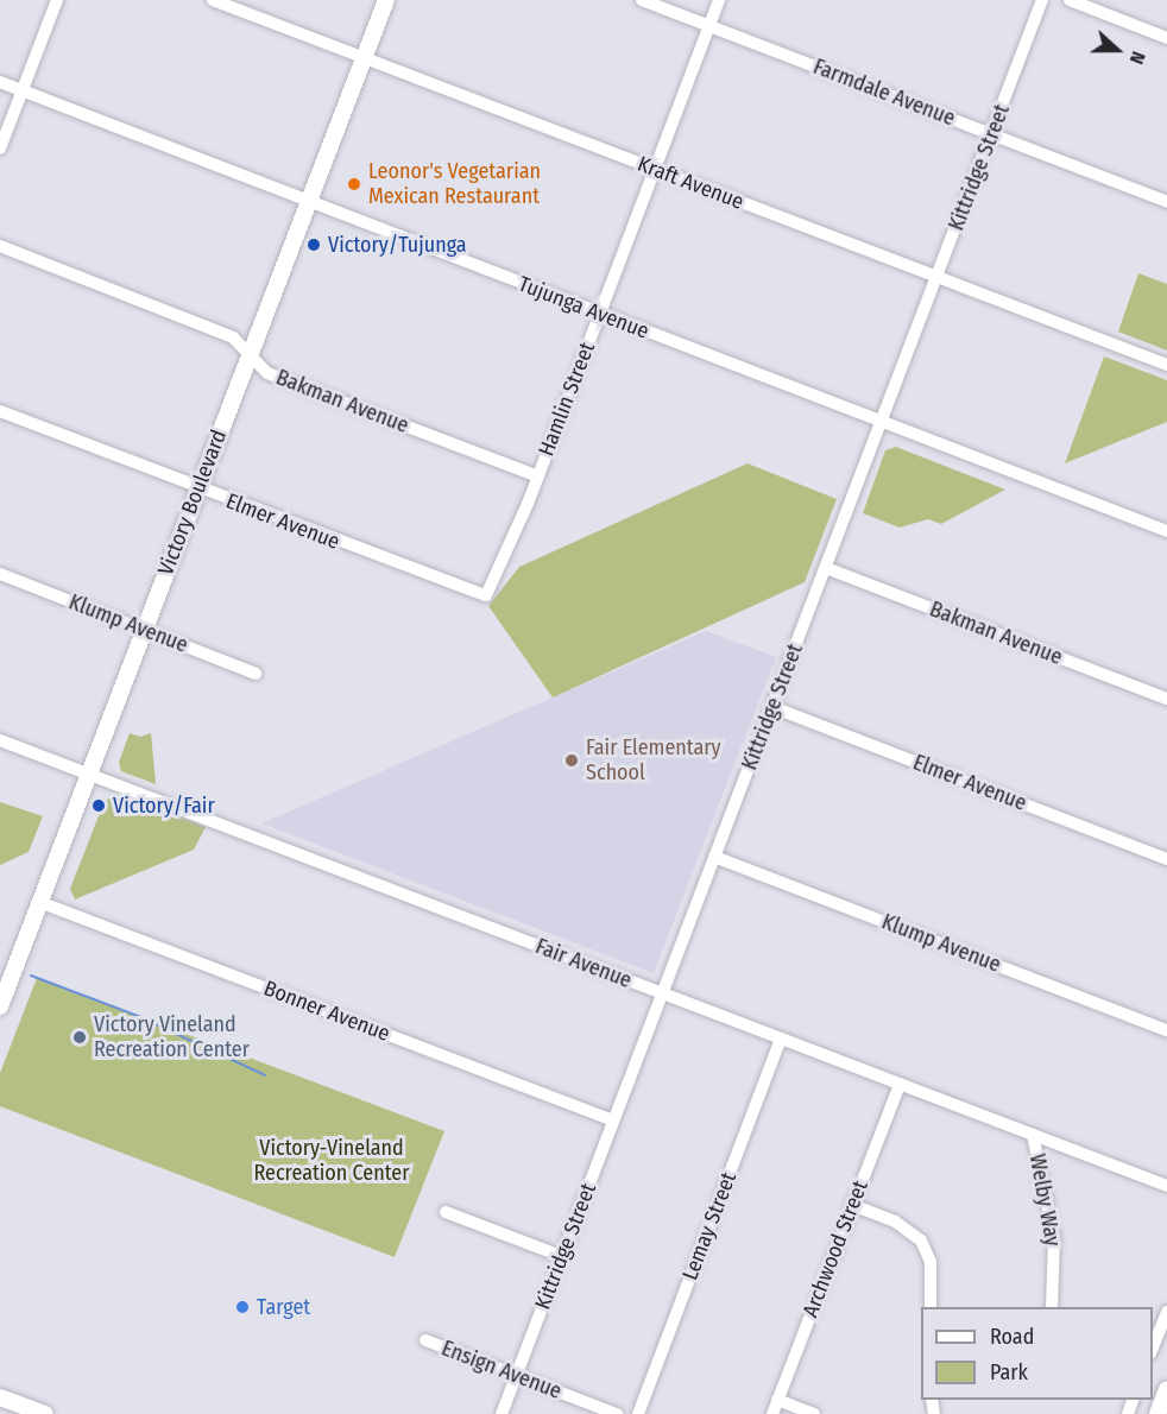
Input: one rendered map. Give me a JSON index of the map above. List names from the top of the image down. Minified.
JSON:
{"streets":{"main road":["Victory Boulevard"],"street":["Farmdale Avenue","Kittridge Street","Kraft Avenue","Tujunga Avenue","Hamlin Street","Bakman Avenue","Elmer Avenue","Klump Avenue","Fair Avenue","Bonner Avenue","Welby Way","Lemay Street","Archwood Street","Ensign Avenue"]},"crossings":[["Farmdale Avenue","Kittridge Street"],["Farmdale Avenue","Hamlin Street"],["Kittridge Street","Kraft Avenue"],["Kittridge Street","Tujunga Avenue"],["Kittridge Street","Bakman Avenue"],["Kittridge Street","Elmer Avenue"],["Kittridge Street","Klump Avenue"],["Kittridge Street","Fair Avenue"],["Kittridge Street","Bonner Avenue"],["Kittridge Street","Ensign Avenue"],["Kraft Avenue","Hamlin Street"],["Kraft Avenue","Victory Boulevard"],["Tujunga Avenue","Hamlin Street"],["Tujunga Avenue","Victory Boulevard"],["Hamlin Street","Bakman Avenue"],["Hamlin Street","Elmer Avenue"],["Bakman Avenue","Victory Boulevard"],["Victory Boulevard","Elmer Avenue"],["Victory Boulevard","Klump Avenue"],["Victory Boulevard","Fair Avenue"],["Victory Boulevard","Bonner Avenue"],["Fair Avenue","Welby Way"],["Fair Avenue","Lemay Street"],["Fair Avenue","Archwood Street"]],"parks":["Victory-Vineland Recreation Center"],"places":["Leonor's Vegetarian Mexican Restaurant","Victory/Tujunga","Fair Elementary School","Victory/Fair","Victory Vineland Recreation Center","Target"],"legend":["Road","Park"],"north":"right"}
